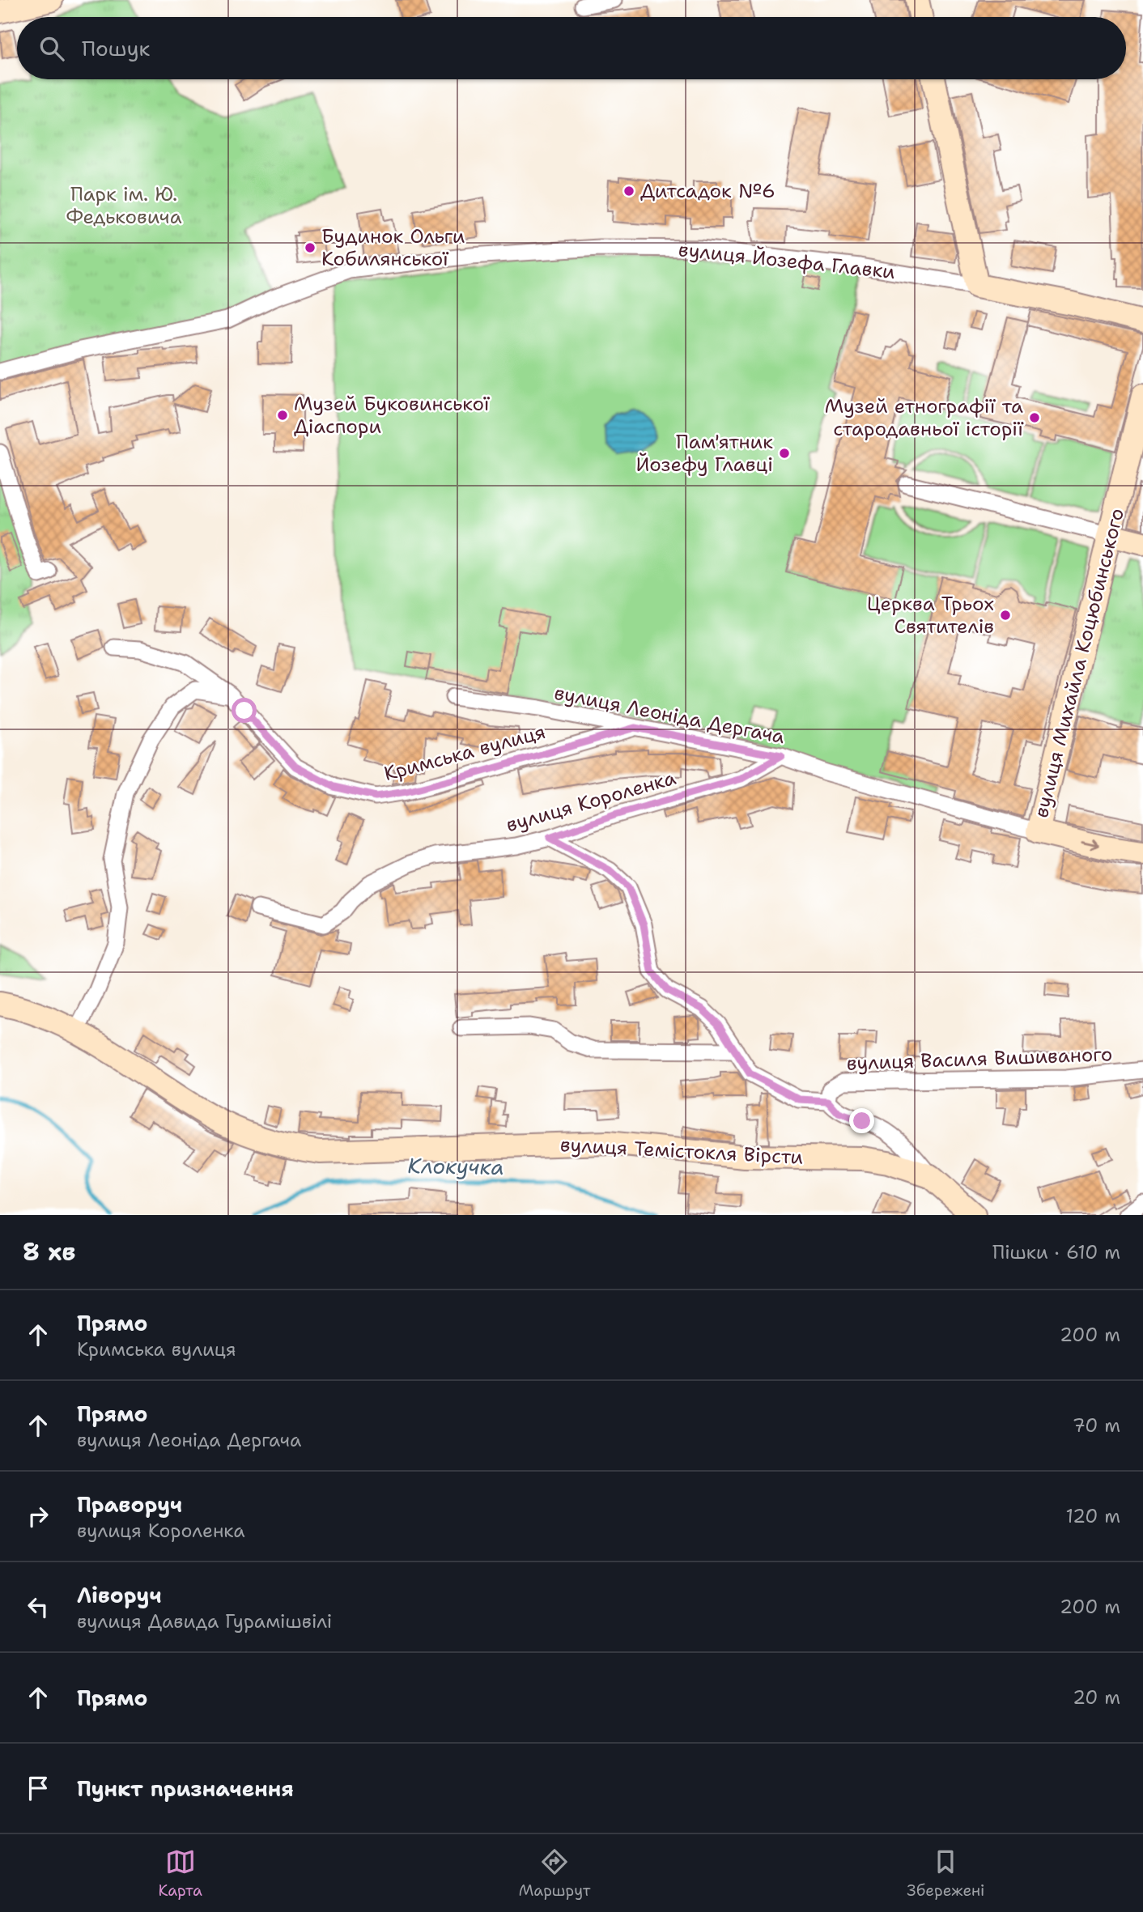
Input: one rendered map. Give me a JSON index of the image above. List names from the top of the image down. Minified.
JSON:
{"streets":{"street":["вулиця Йозефа Главки","вулиця Михайла Коцюбинського","вулиця Леоніда Дергача","Кримська вулиця","вулиця Короленка","вулиця Василя Вишиваного","вулиця Темістокля Вірсти"]},"crossings":[["вулиця Михайла Коцюбинського","вулиця Леоніда Дергача"],["вулиця Леоніда Дергача","Кримська вулиця"],["вулиця Леоніда Дергача","вулиця Короленка"]],"water":["Клокучка"],"parks":["Парк ім. Ю. Федьковича"],"places":["Дитсадок №6","Будинок Ольги Кобилянської","Музей Буковинської Діаспори","Музей етнографії та стародавньої історії","Пам'ятник Йозефу Главці","Церква Трьох Святителів"],"page":{"search":"Пошук","heading":["8 хв","Пішки · 610 m"],"list":[["Прямо","Кримська вулиця","200 m"],["Прямо","вулиця Леоніда Дергача","70 m"],["Праворуч","вулиця Короленка","120 m"],["Ліворуч","вулиця Давида Гурамішвілі","200 m"],["Прямо","20 m"],"Пункт призначення"],"nav":["Карта","Маршрут","Збережені"]}}
